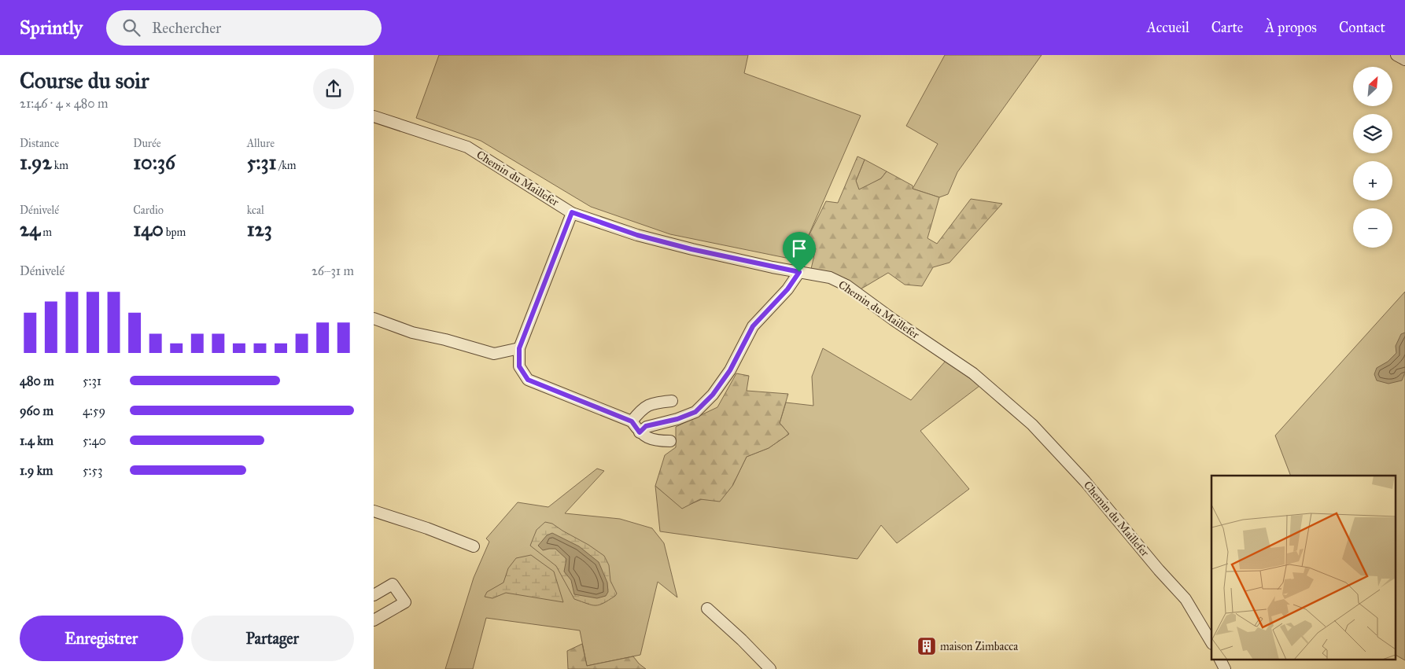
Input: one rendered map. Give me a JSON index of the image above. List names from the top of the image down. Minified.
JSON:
{"streets":{"street":["Chemin du Maillefer"]},"places":{"building":["maison Zimbacca"]},"north":"top right","page":{"header":"Sprintly","search":"Rechercher","nav":["Accueil","Carte","À propos","Contact"],"heading":["Course du soir","21:46 · 4 × 480 m"],"map_buttons":["+","−"],"stats":[["Distance","1.92 km"],["Durée","10:36"],["Allure","5:31 /km"],["Dénivelé","24 m"],["Cardio","140 bpm"],["kcal","123"]],"chart":["Dénivelé","26–31 m"],"list":[{"name":"480 m","note":"5:31"},{"name":"960 m","note":"4:59"},{"name":"1.4 km","note":"5:40"},{"name":"1.9 km","note":"5:53"}],"buttons":["Enregistrer","Partager"]}}
